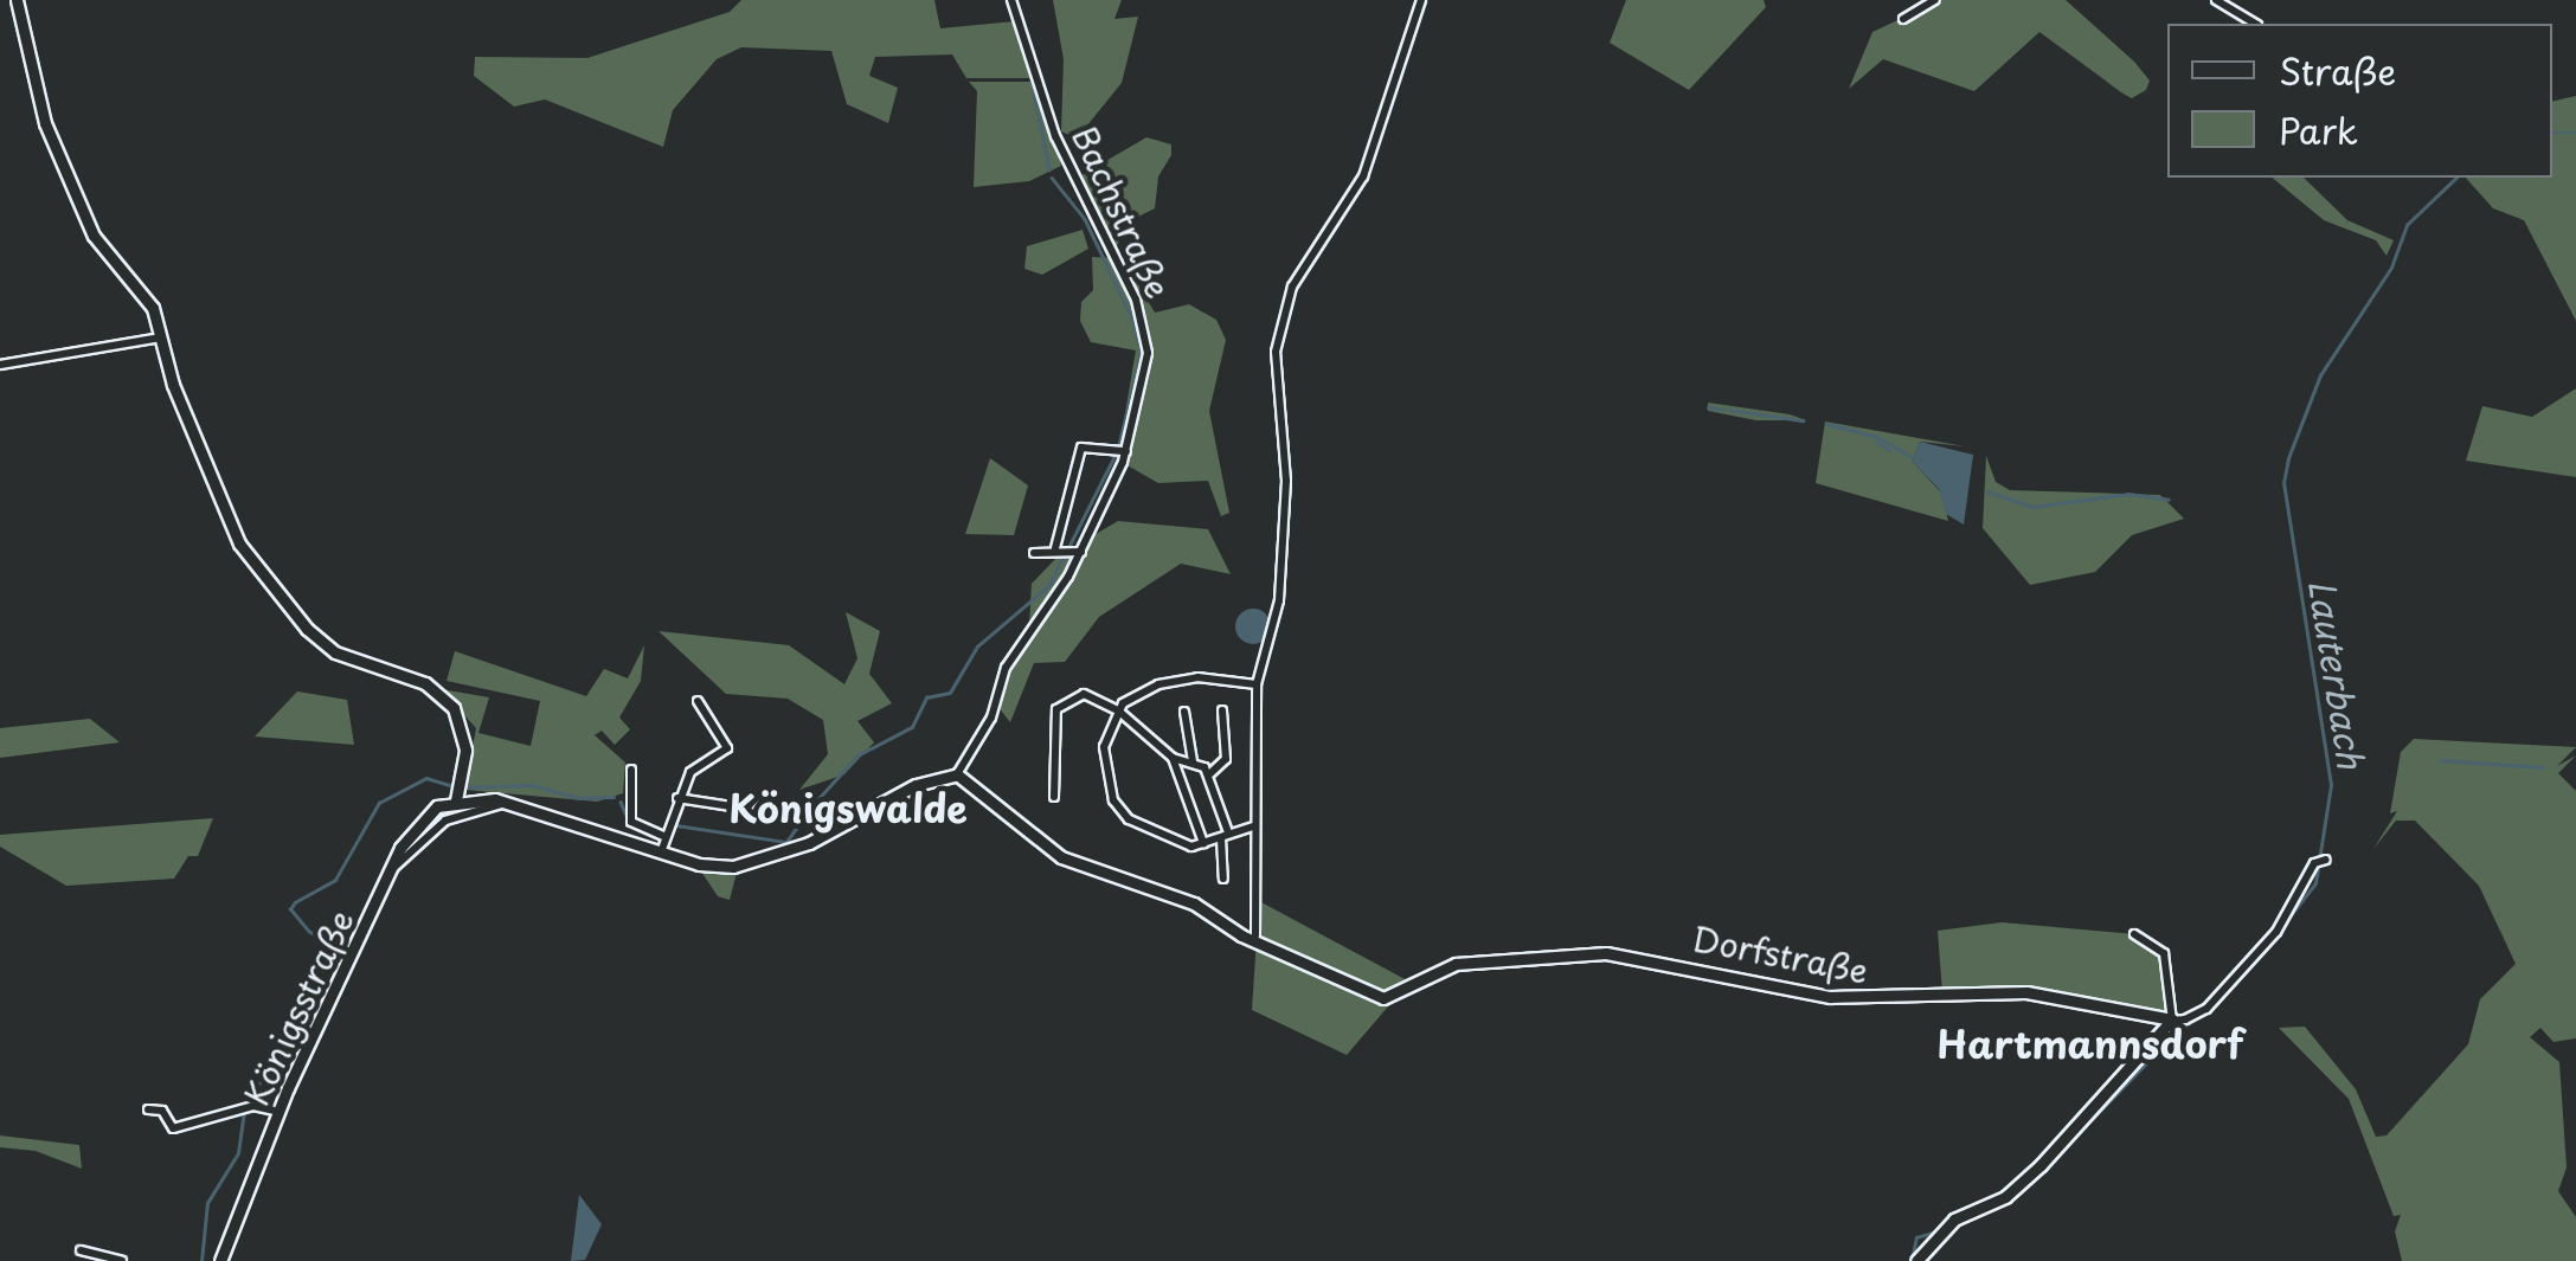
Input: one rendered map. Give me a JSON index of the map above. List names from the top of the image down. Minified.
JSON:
{"streets":{"street":["Bachstraße","Dorfstraße","Königsstraße"]},"districts":["Königswalde","Hartmannsdorf"],"water":["Lauterbach"],"legend":["Straße","Park"]}
